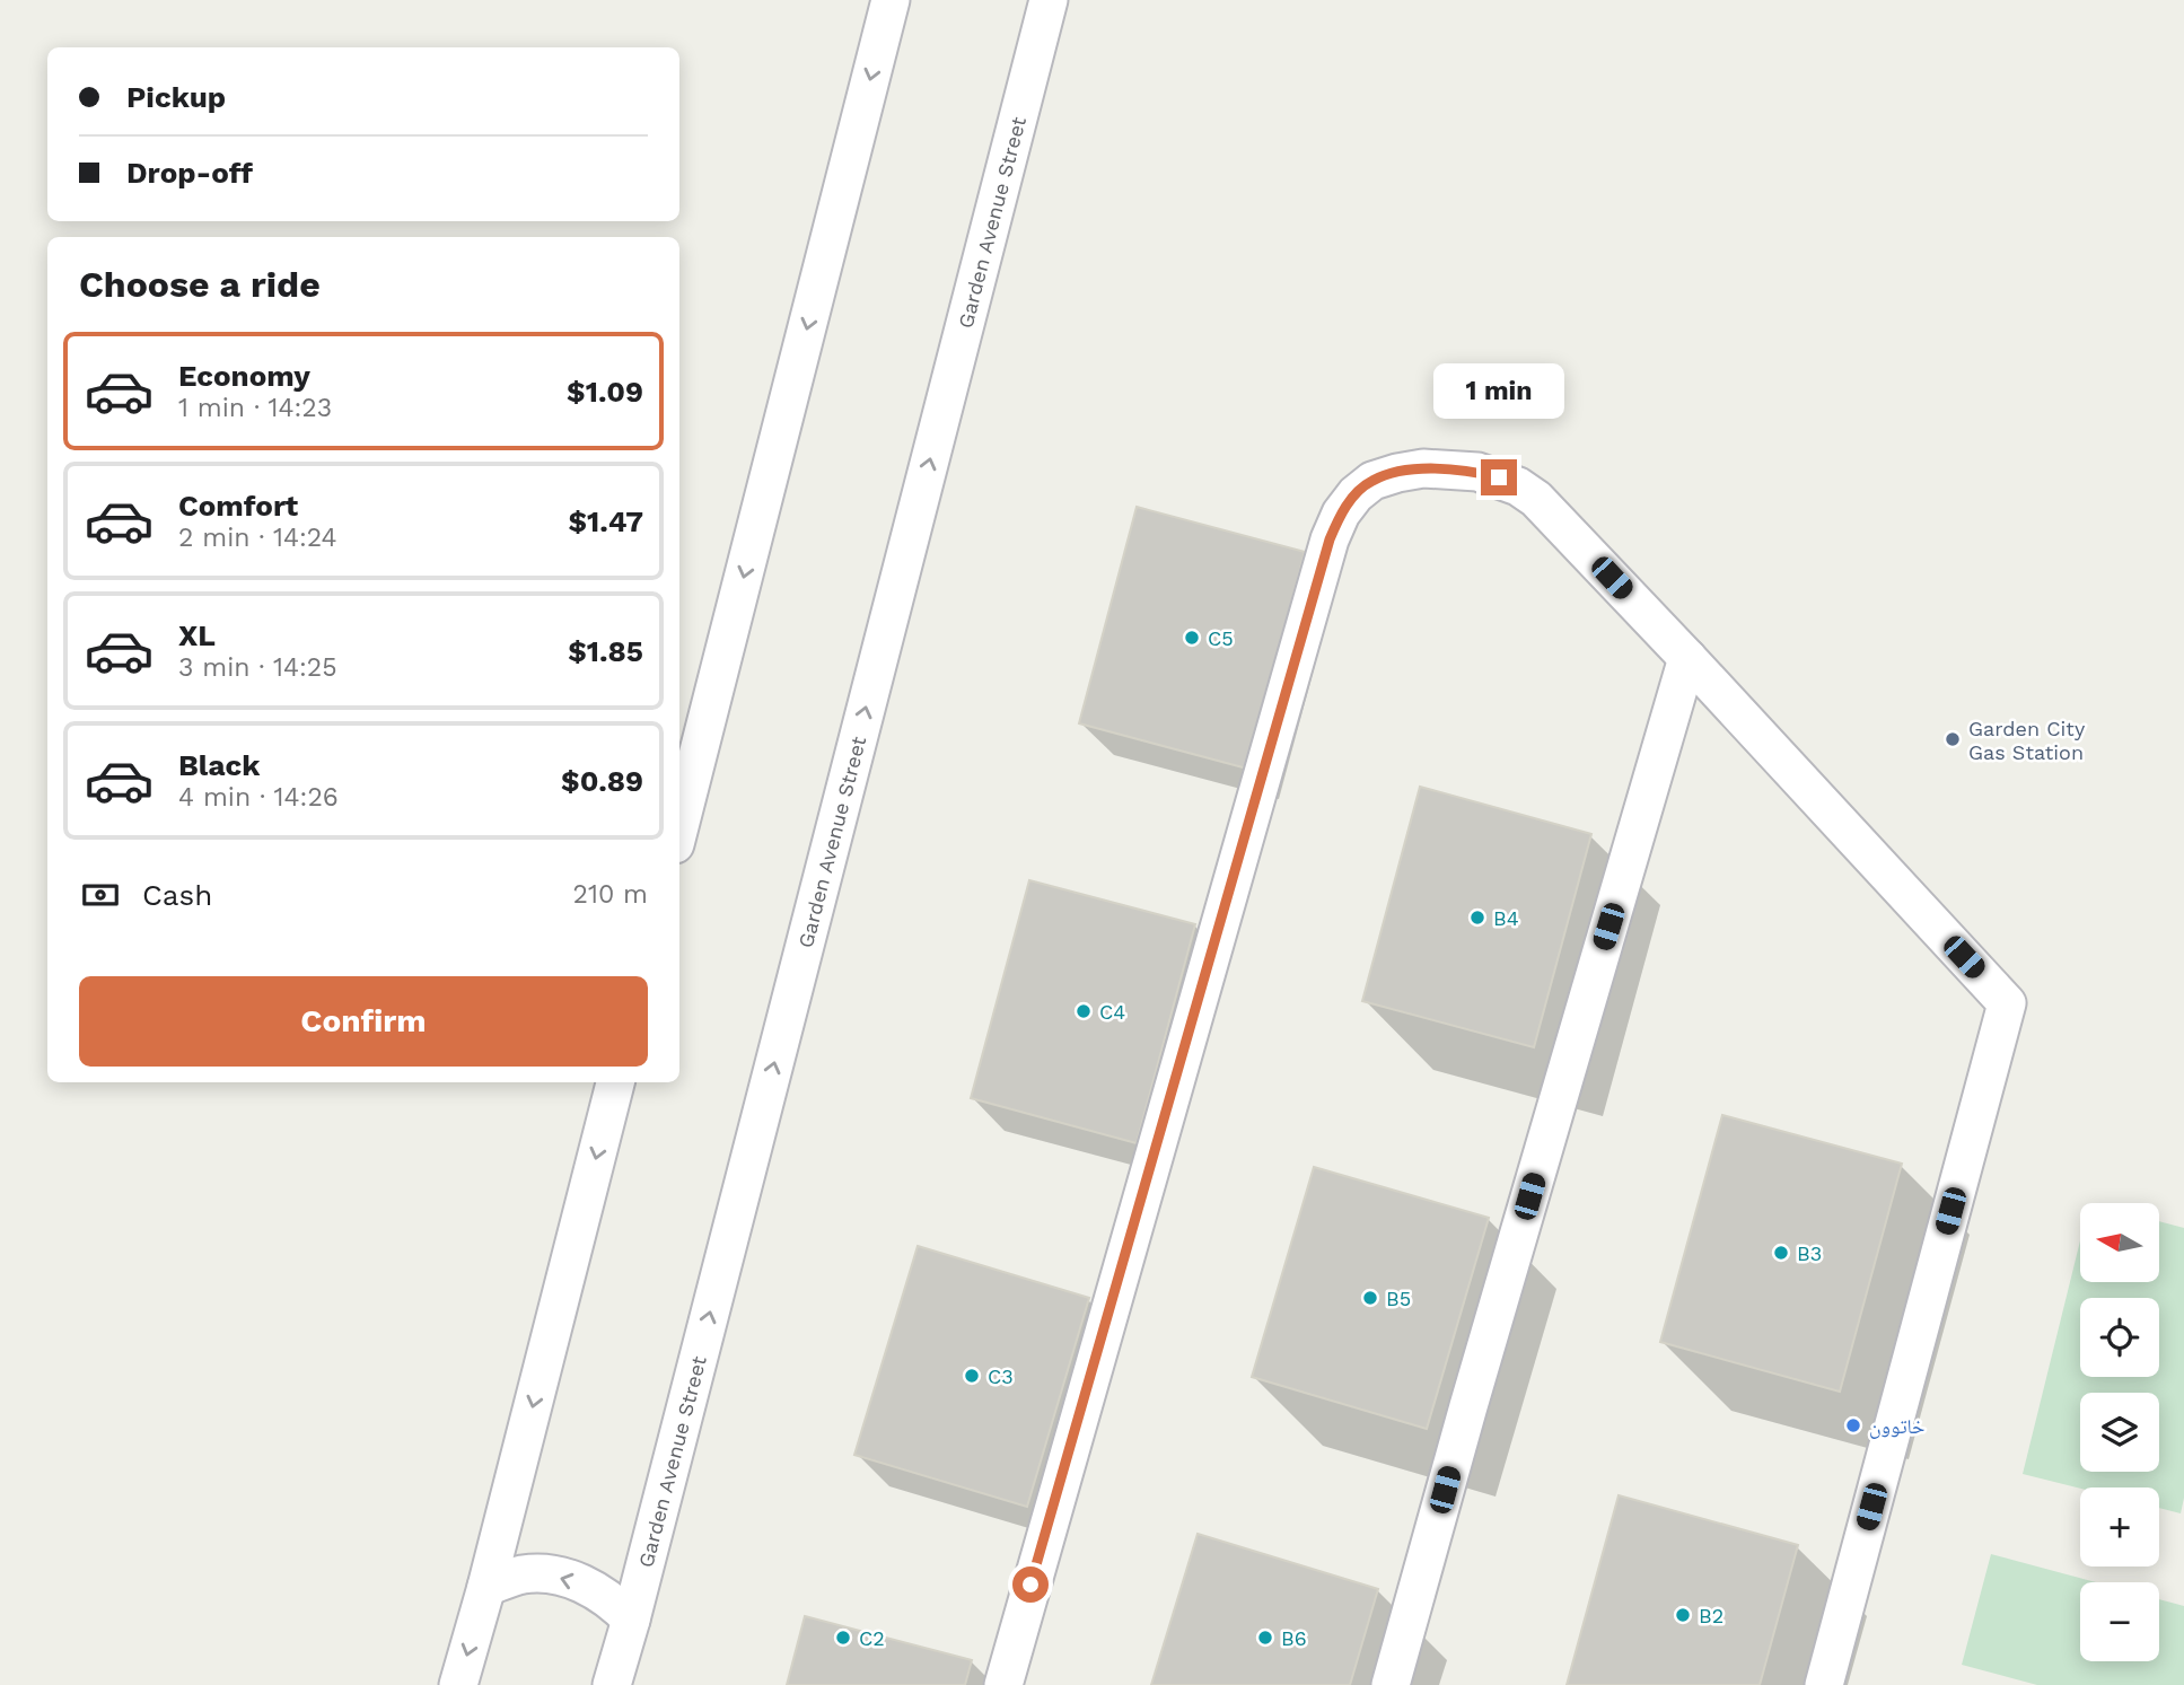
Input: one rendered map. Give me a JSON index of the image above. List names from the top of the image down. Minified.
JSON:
{"streets":{"street":["Garden Avenue Street"]},"places":["C5","Garden City Gas Station","B4","C4","B3","B5","C3","خاتوون","B2","C2","B6"],"north":"left","page":{"banner":["Pickup","Drop-off"],"heading":"Choose a ride","list":[{"name":"Economy","note":"1 min · 14:23","value":"$1.09"},{"name":"Comfort","note":"2 min · 14:24","value":"$1.47"},{"name":"XL","note":"3 min · 14:25","value":"$1.85"},{"name":"Black","note":"4 min · 14:26","value":"$0.89"}],"bubble":"1 min","pay":["Cash","210 m"],"buttons":"Confirm","map_buttons":["+","−"]}}
